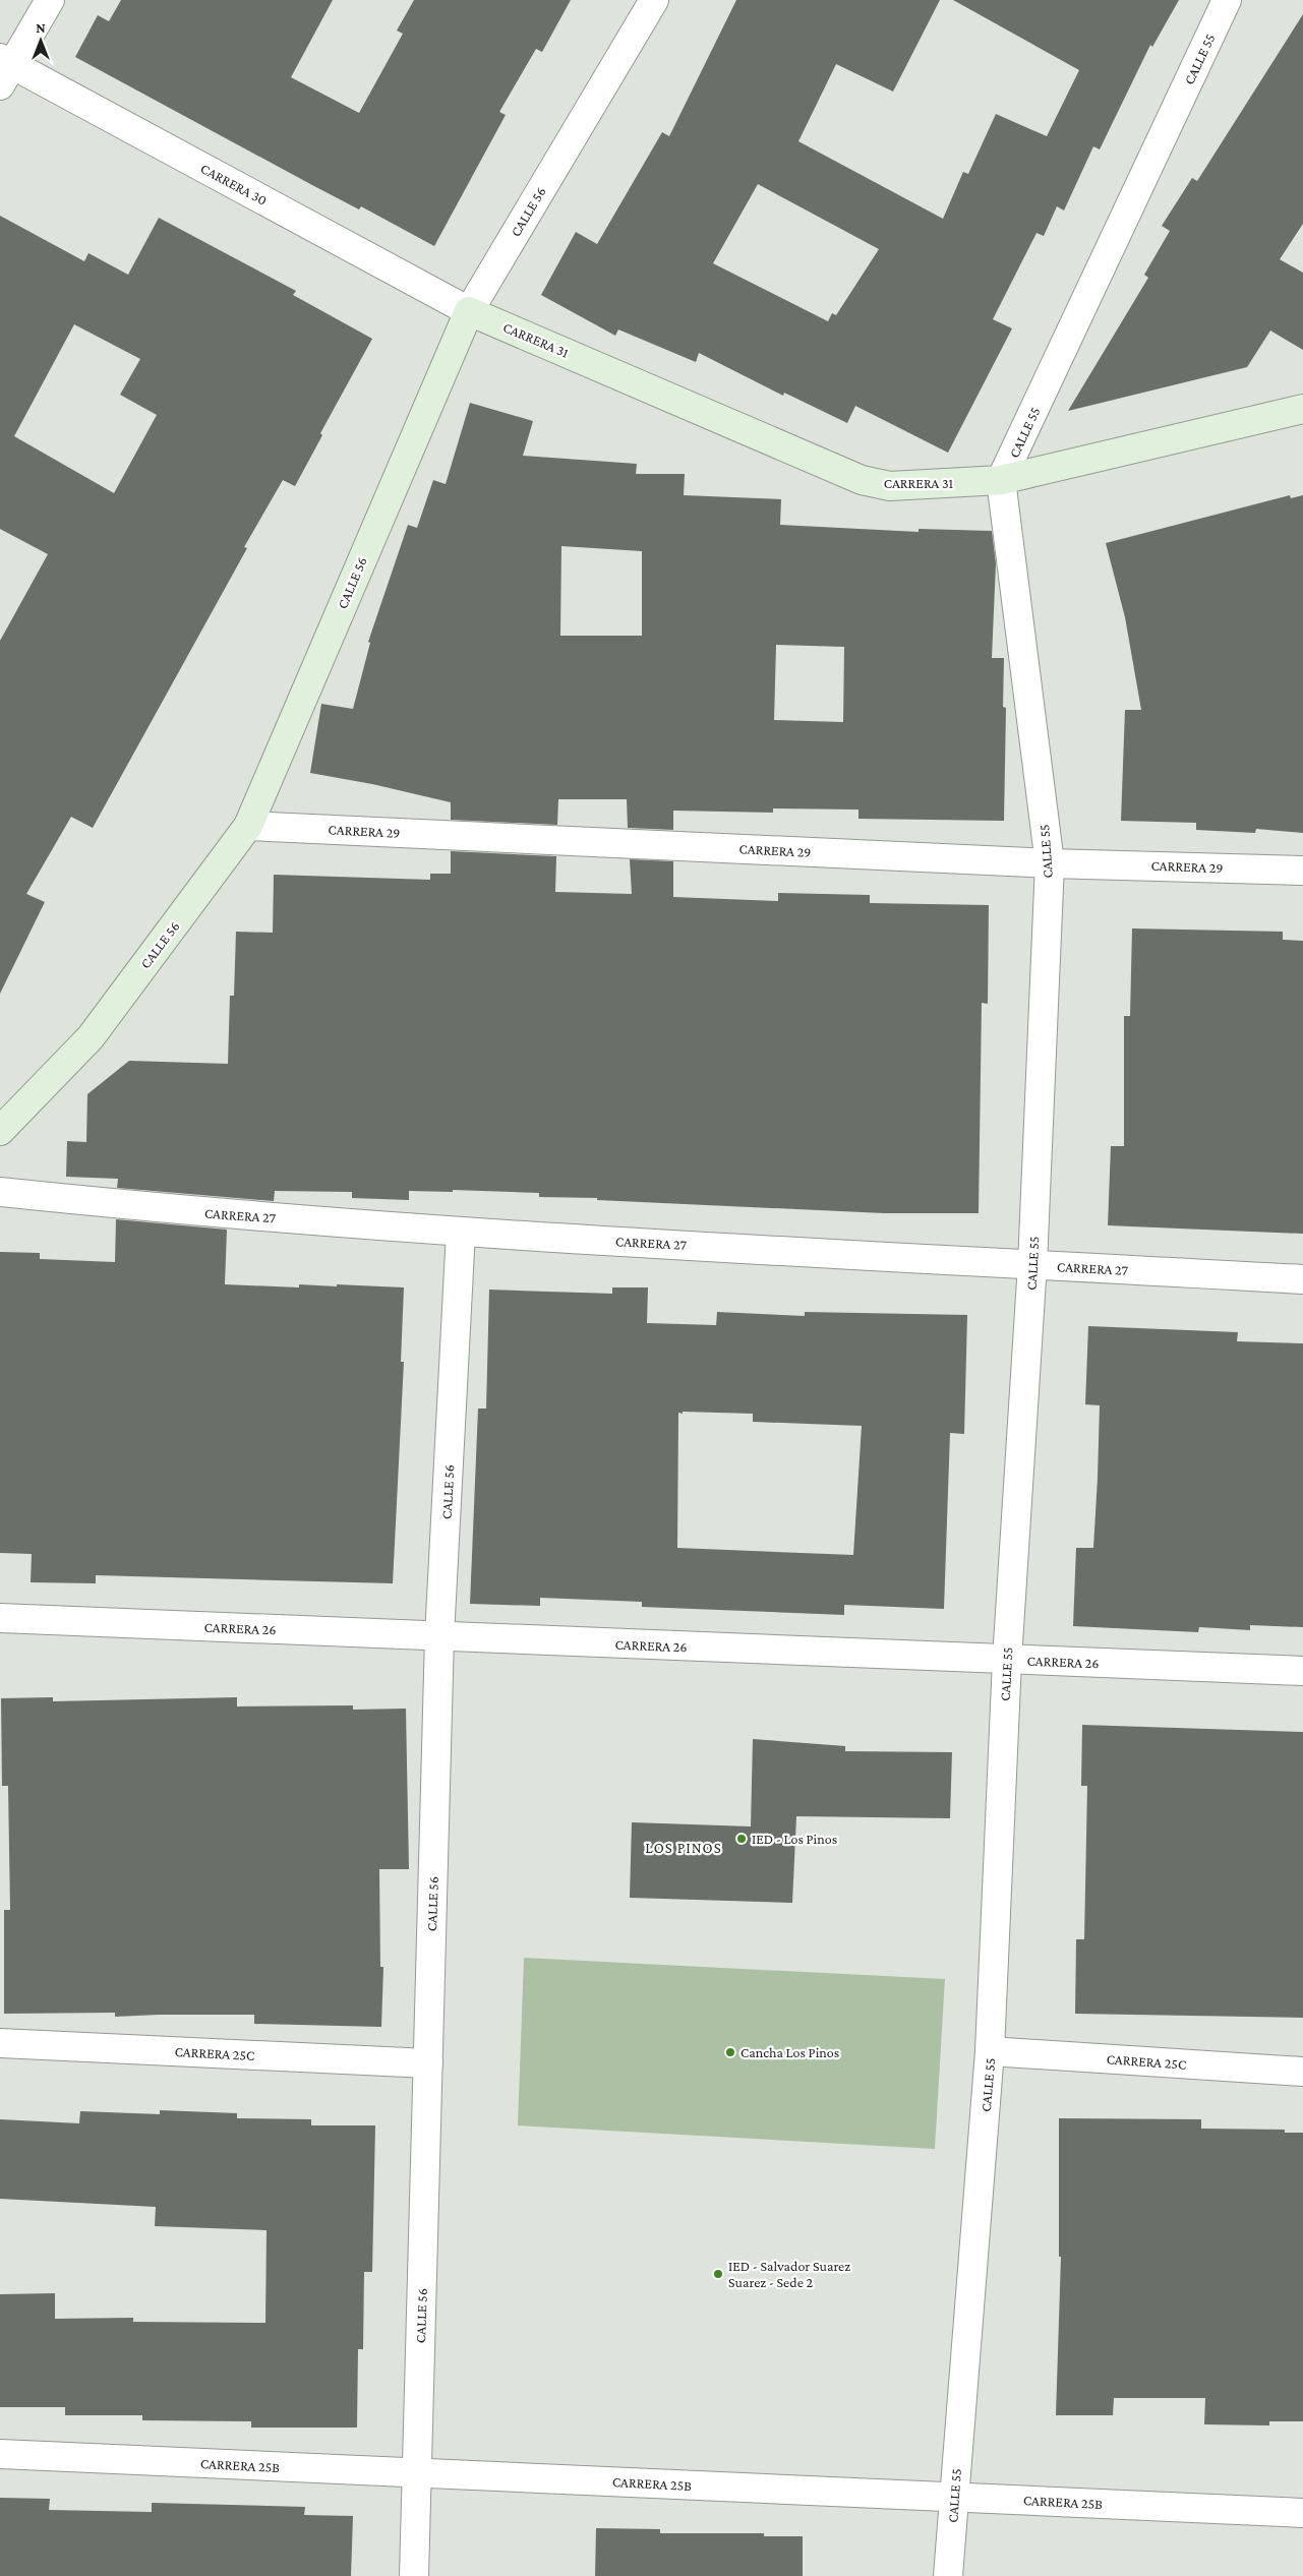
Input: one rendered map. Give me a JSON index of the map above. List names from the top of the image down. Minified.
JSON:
{"streets":{"street":["CALLE 55","CARRERA 30","CALLE 56","CARRERA 31","CARRERA 29","CARRERA 27","CARRERA 26","CARRERA 25C","CARRERA 25B"]},"crossings":[["CALLE 55","CARRERA 31"],["CALLE 55","CARRERA 29"],["CALLE 55","CARRERA 27"],["CALLE 55","CARRERA 26"],["CALLE 55","CARRERA 25C"],["CALLE 55","CARRERA 25B"],["CARRERA 30","CALLE 56"],["CARRERA 30","CARRERA 31"],["CALLE 56","CARRERA 31"],["CALLE 56","CARRERA 29"],["CALLE 56","CARRERA 27"],["CALLE 56","CARRERA 26"],["CALLE 56","CARRERA 25C"],["CALLE 56","CARRERA 25B"]],"districts":["LOS PINOS"],"places":["IED - Los Pinos","Cancha Los Pinos","IED - Salvador Suarez Suarez - Sede 2"],"north":"top"}
